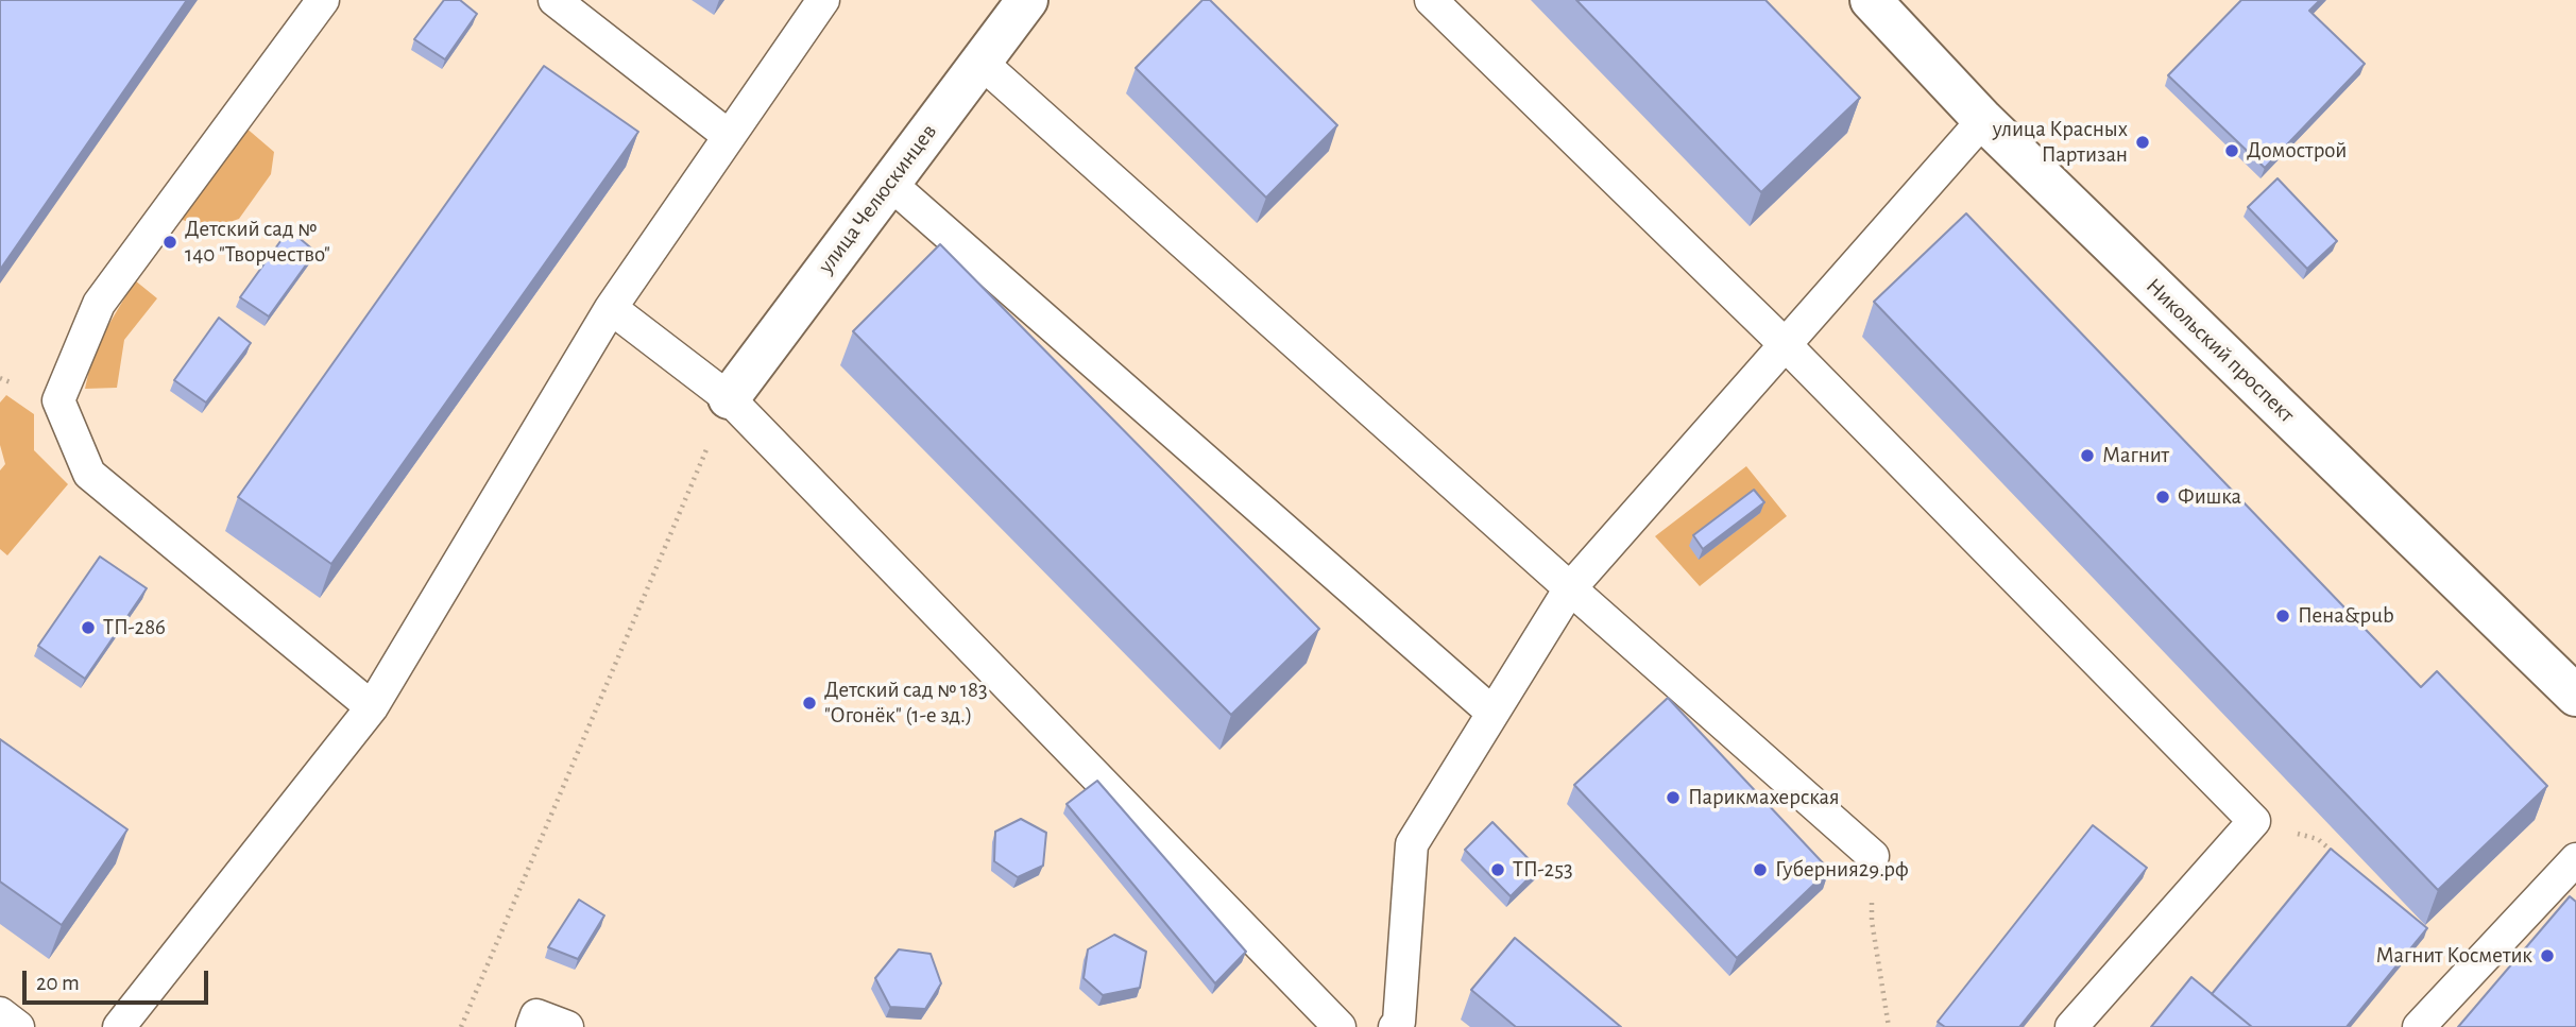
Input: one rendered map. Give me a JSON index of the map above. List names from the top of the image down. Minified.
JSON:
{"streets":{"main road":["улица Челюскинцев","Никольский проспект"]},"places":["улица Красных Партизан","Домострой","Детский сад № 140 \"Творчество\"","Магнит","Фишка","Пена&pub","ТП-286","Детский сад № 183 \"Огонёк\" (1-е зд.)","Парикмахерская","ТП-253","Губерния29.рф","Магнит Косметик"],"scale_bar":"20 m"}
